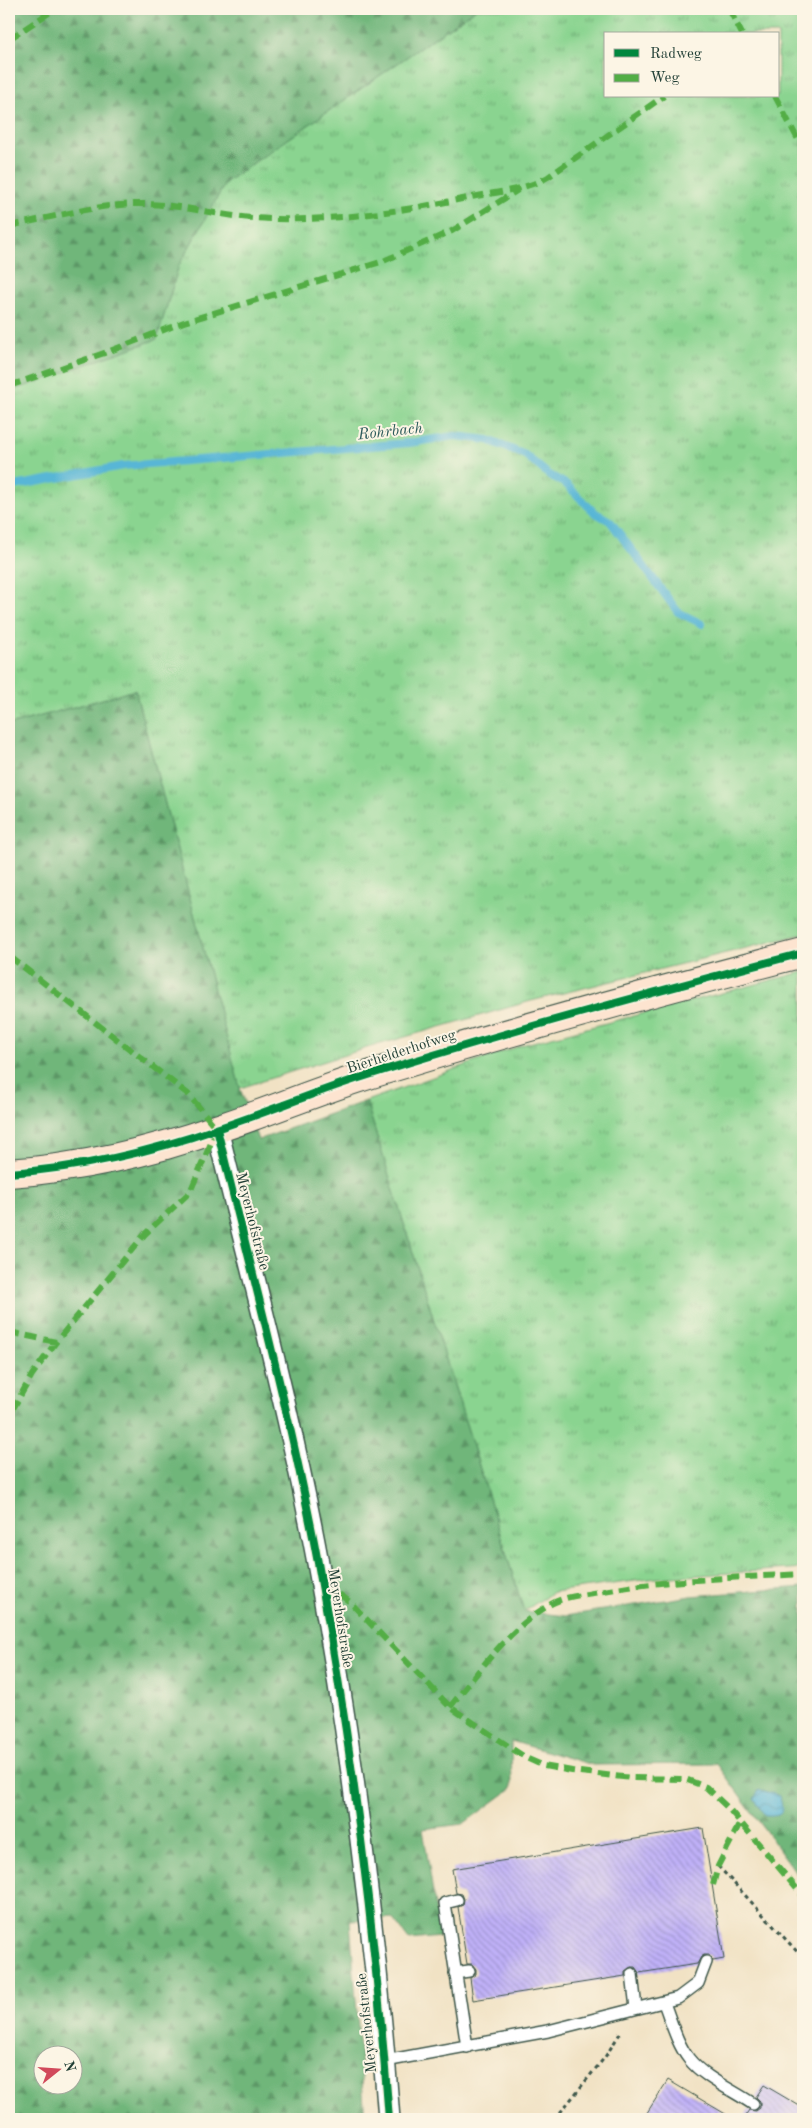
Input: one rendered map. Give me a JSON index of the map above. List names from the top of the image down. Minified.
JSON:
{"streets":{"street":["Bierhelderhofweg","Meyerhofstraße"]},"crossings":[["Bierhelderhofweg","Meyerhofstraße"]],"water":["Rohrbach"],"legend":["Radweg","Weg"],"north":"right"}
